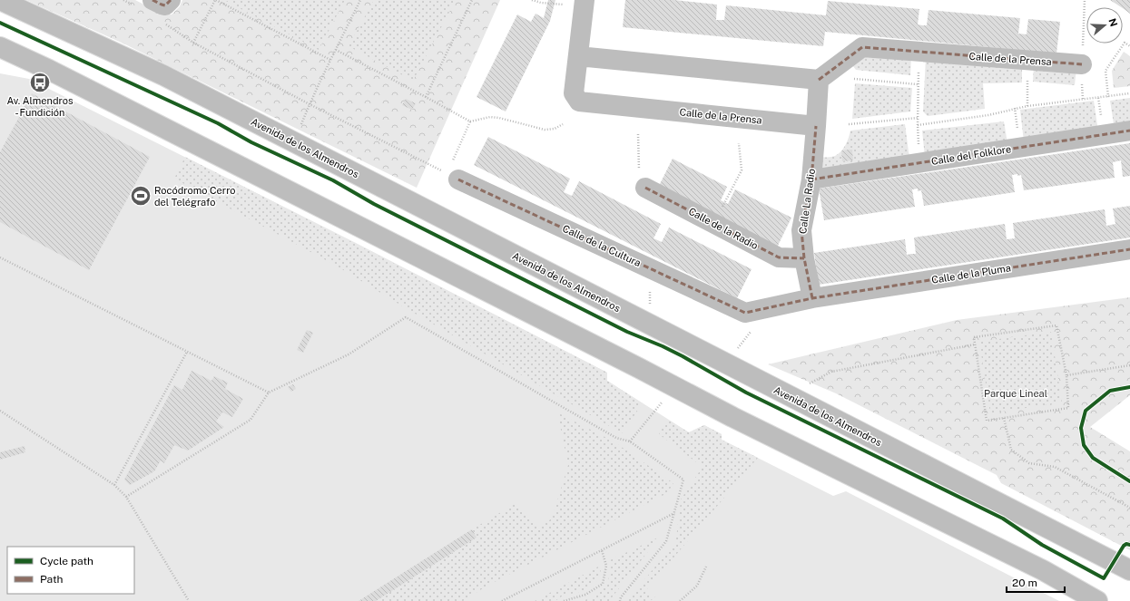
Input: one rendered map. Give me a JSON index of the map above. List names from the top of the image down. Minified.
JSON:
{"streets":{"main road":["Calle de la Prensa","Avenida de los Almendros","Calle del Folklore","Calle La Radio","Calle de la Radio","Calle de la Cultura","Calle de la Pluma"]},"crossings":[["Calle de la Prensa","Calle La Radio"],["Calle del Folklore","Calle La Radio"],["Calle La Radio","Calle de la Radio"],["Calle La Radio","Calle de la Pluma"],["Calle de la Cultura","Calle de la Pluma"]],"parks":["Parque Lineal"],"places":{"bus stop":["Av. Almendros - Fundición"],"sports":["Rocódromo Cerro del Telégrafo"]},"legend":["Cycle path","Path"],"scale_bar":"20 m","north":"right"}
